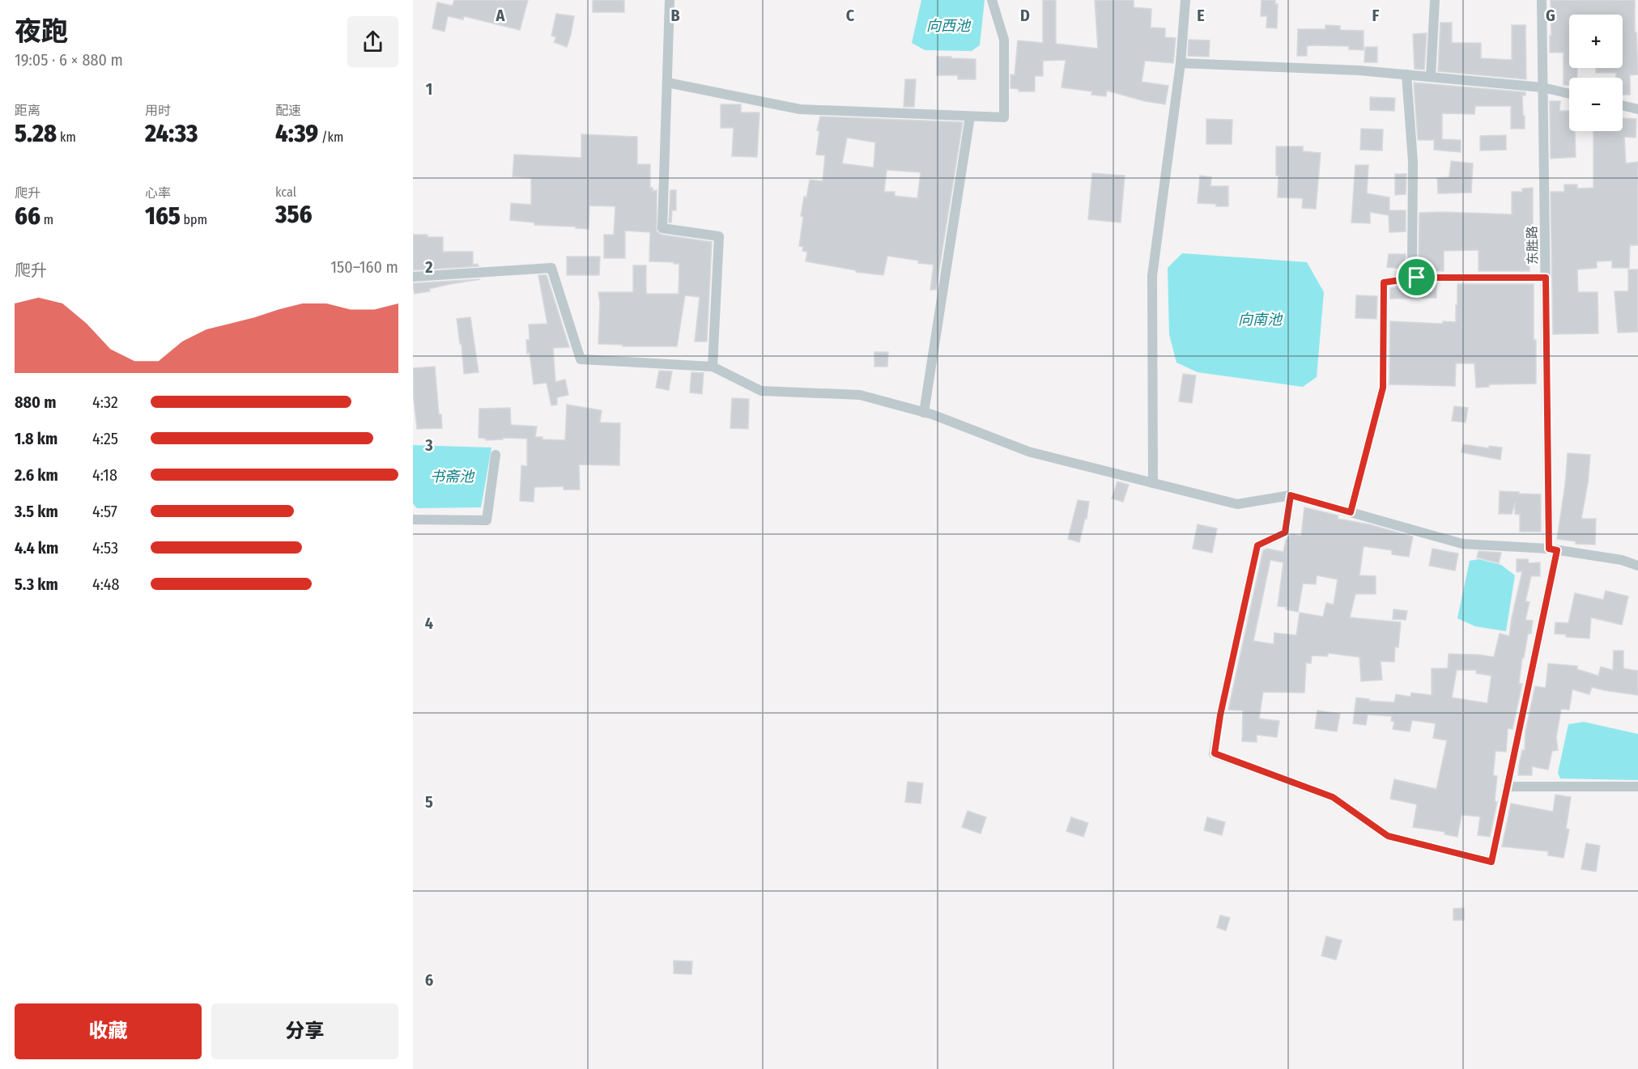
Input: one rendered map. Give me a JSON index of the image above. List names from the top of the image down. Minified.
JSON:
{"streets":{"street":["东胜路"]},"water":["向西池","向南池","书斋池"],"page":{"heading":["夜跑","19:05 · 6 × 880 m"],"map_buttons":["+","−"],"stats":[["距离","5.28 km"],["用时","24:33"],["配速","4:39 /km"],["爬升","66 m"],["心率","165 bpm"],["kcal","356"]],"chart":["爬升","150–160 m"],"list":[{"name":"880 m","note":"4:32"},{"name":"1.8 km","note":"4:25"},{"name":"2.6 km","note":"4:18"},{"name":"3.5 km","note":"4:57"},{"name":"4.4 km","note":"4:53"},{"name":"5.3 km","note":"4:48"}],"buttons":["收藏","分享"]},"grid":{"columns":["A","B","C","D","E","F","G"],"rows":["1","2","3","4","5","6"]}}
